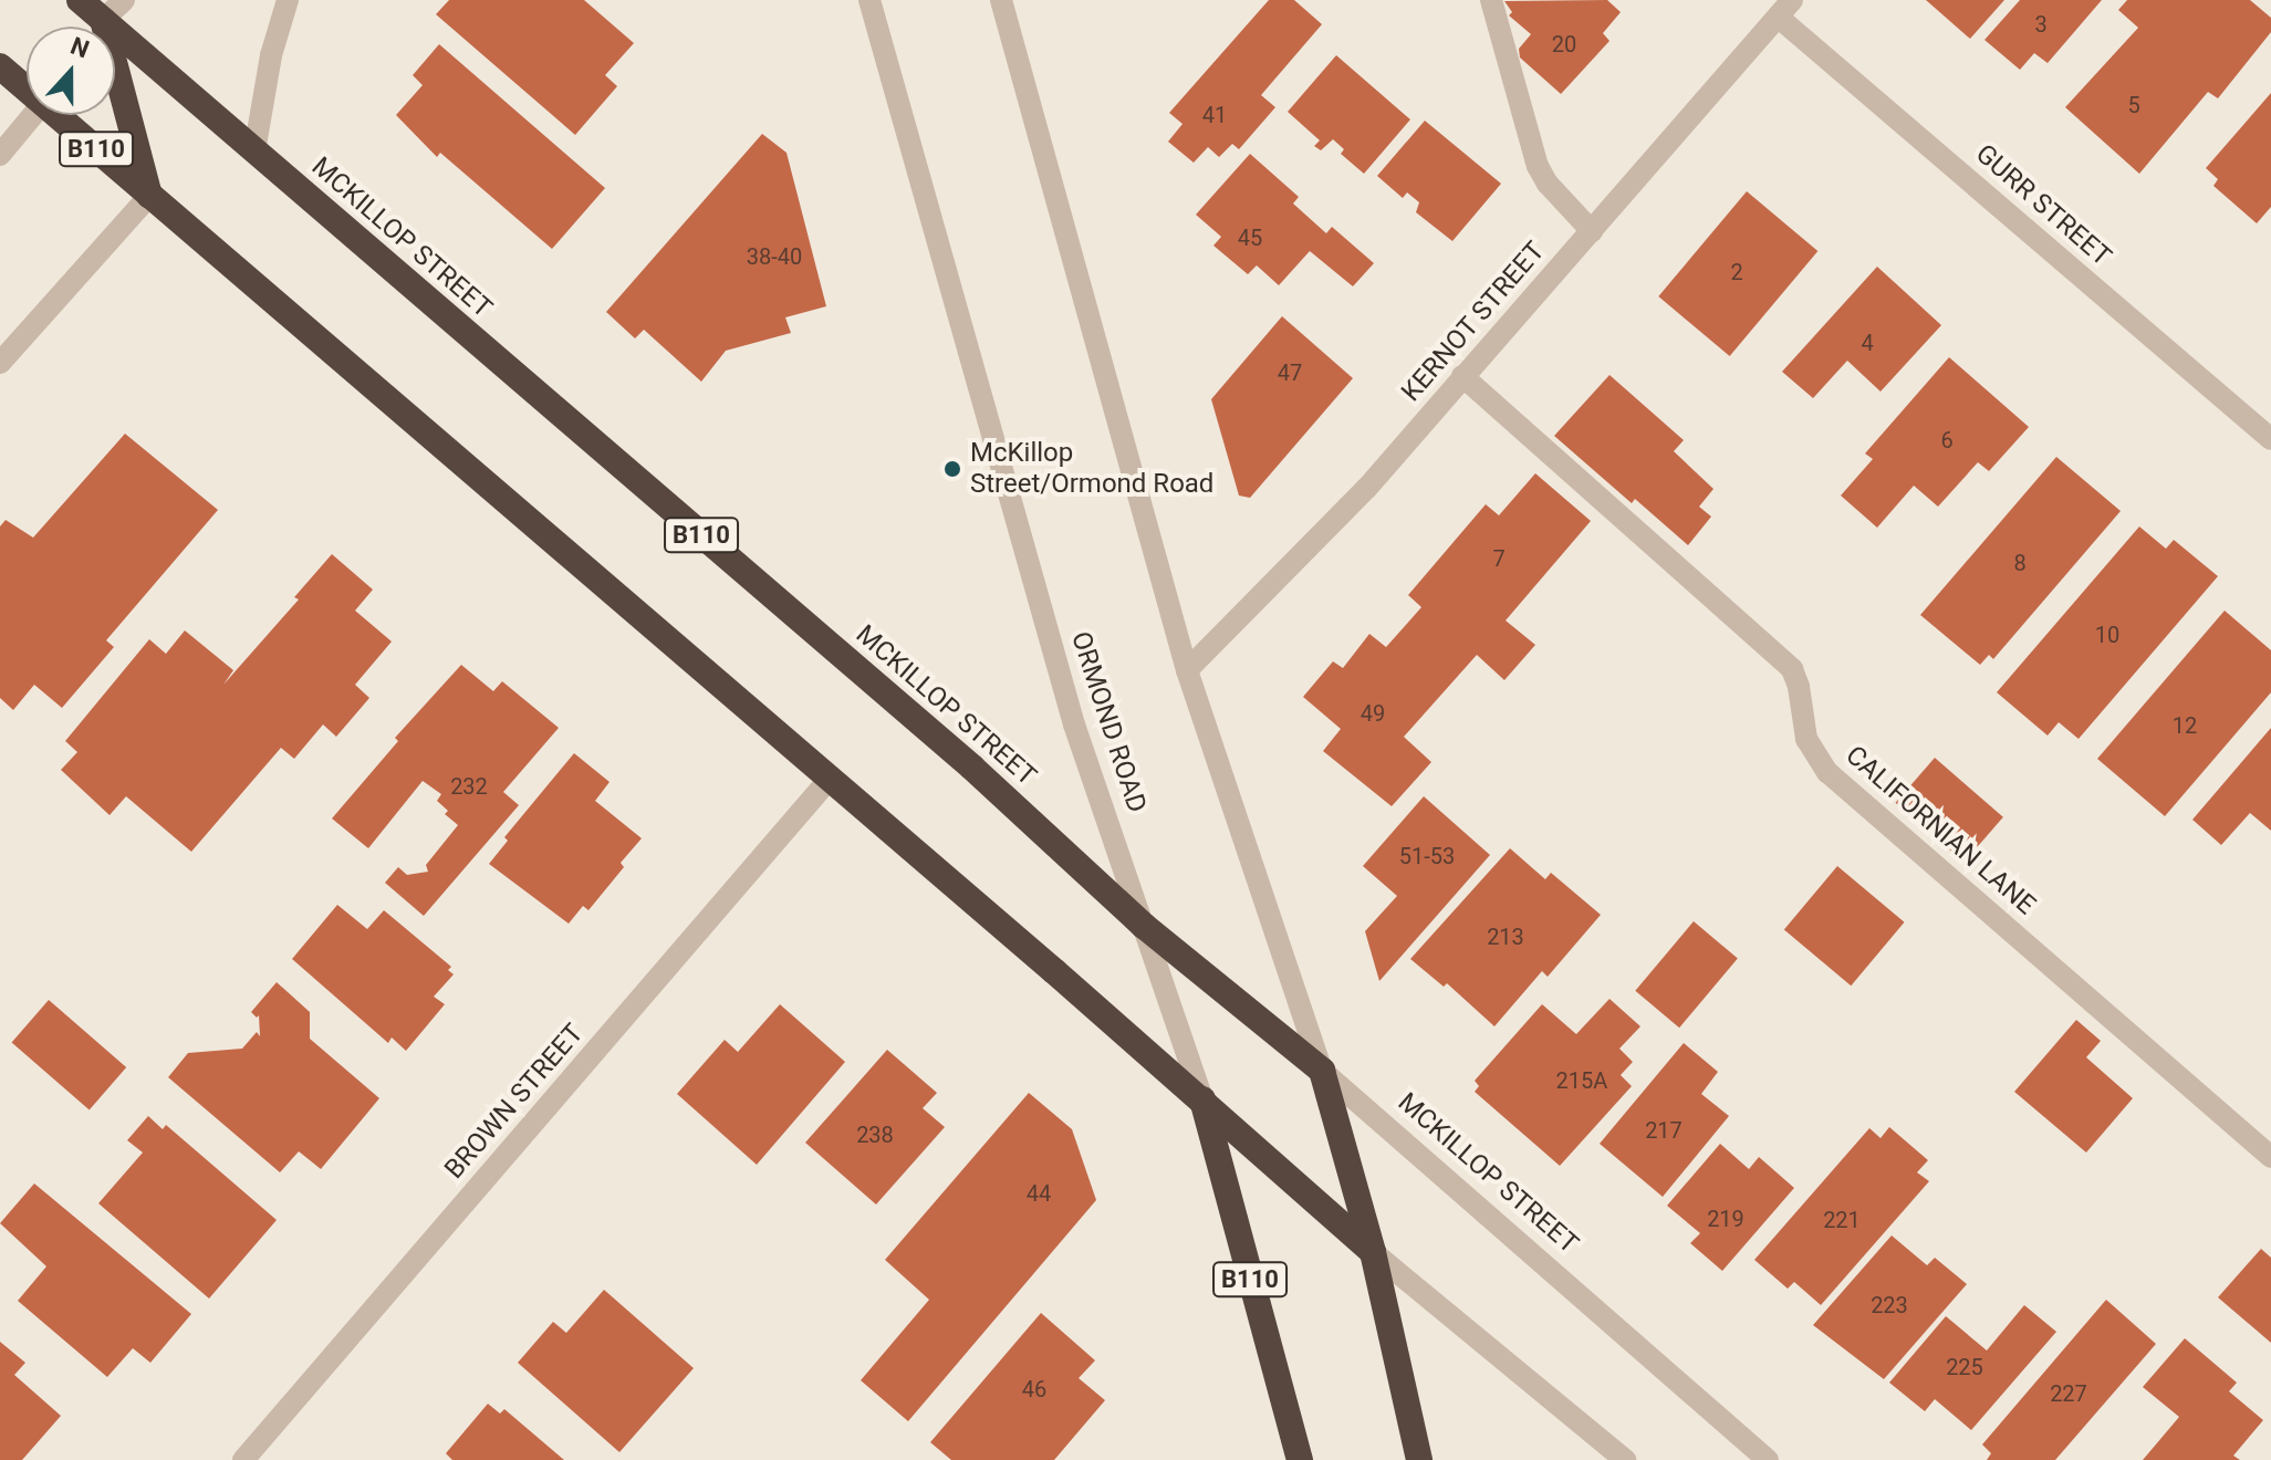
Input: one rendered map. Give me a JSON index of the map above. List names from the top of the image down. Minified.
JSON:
{"streets":{"highway":["B110","MCKILLOP STREET","ORMOND ROAD"],"street":["GURR STREET","KERNOT STREET","CALIFORNIAN LANE","BROWN STREET"]},"crossings":[["B110","ORMOND ROAD"],["B110","BROWN STREET"],["GURR STREET","KERNOT STREET"],["MCKILLOP STREET","ORMOND ROAD"],["KERNOT STREET","CALIFORNIAN LANE"]],"places":["McKillop Street/Ormond Road"],"house_numbers":["3","20","5","41","45","38-40","2","4","47","6","7","8","10","49","12","232","51-53","213","215A","217","238","44","219","221","223","225","46","227"],"north":"top"}
